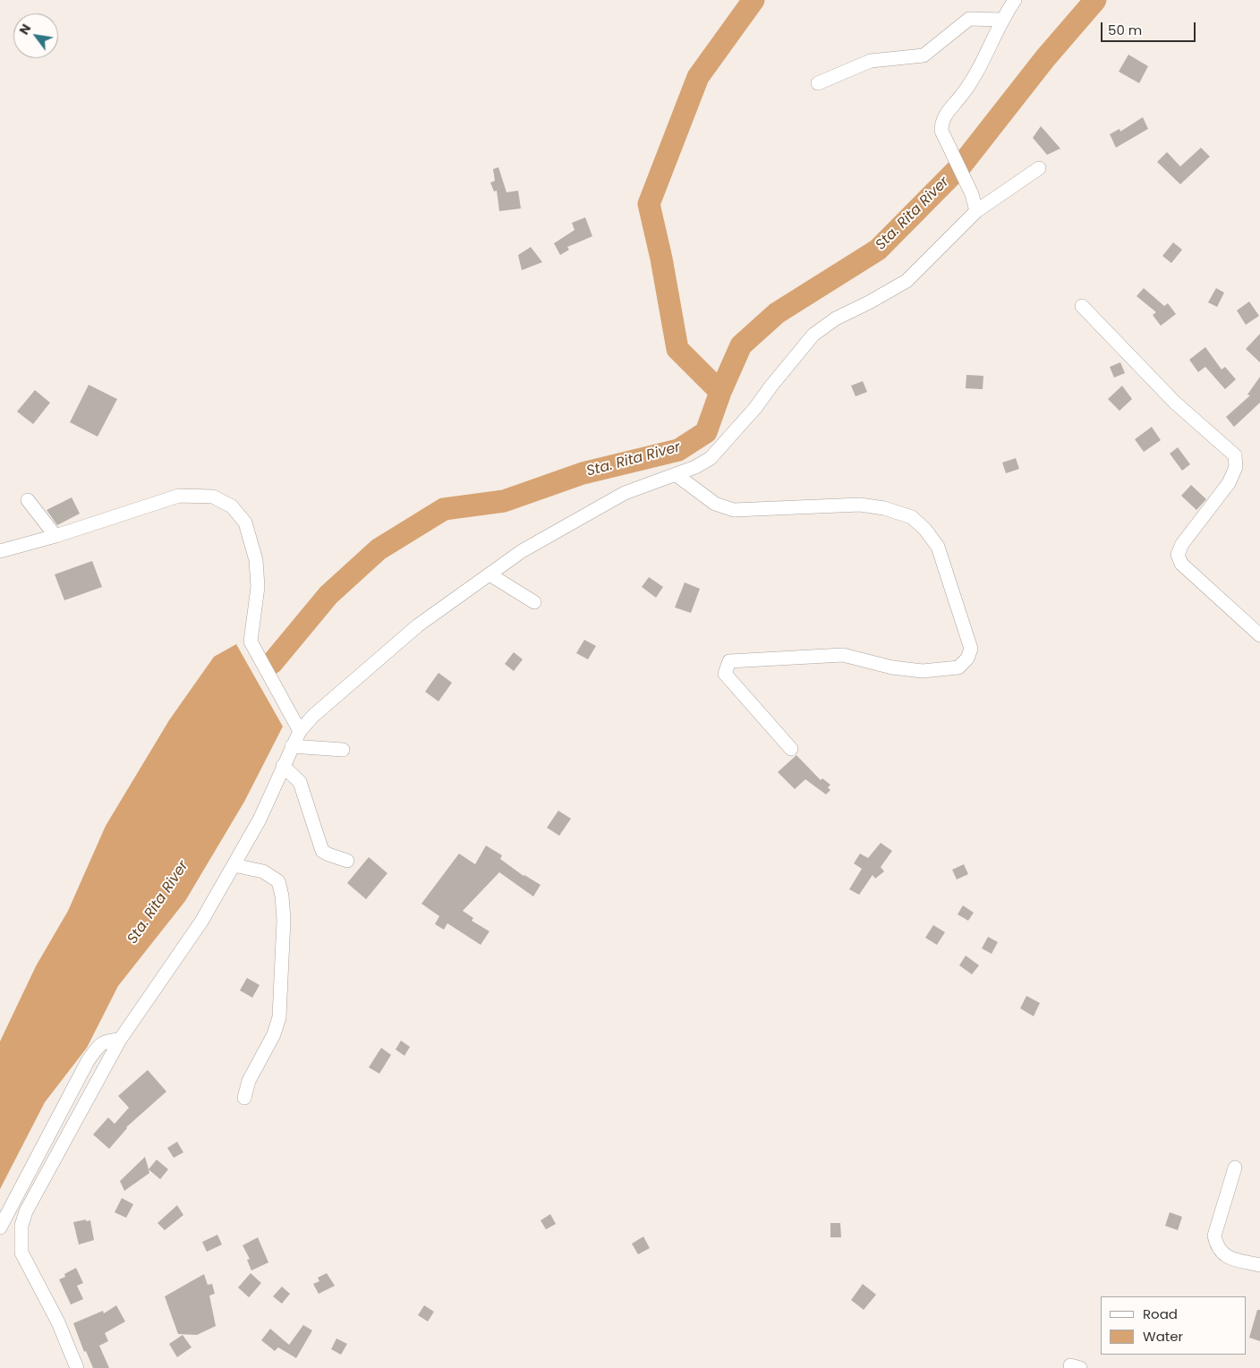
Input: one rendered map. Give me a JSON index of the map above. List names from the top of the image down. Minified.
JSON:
{"water":["Sta. Rita River"],"legend":["Road","Water"],"scale_bar":"50 m","north":"top left"}
